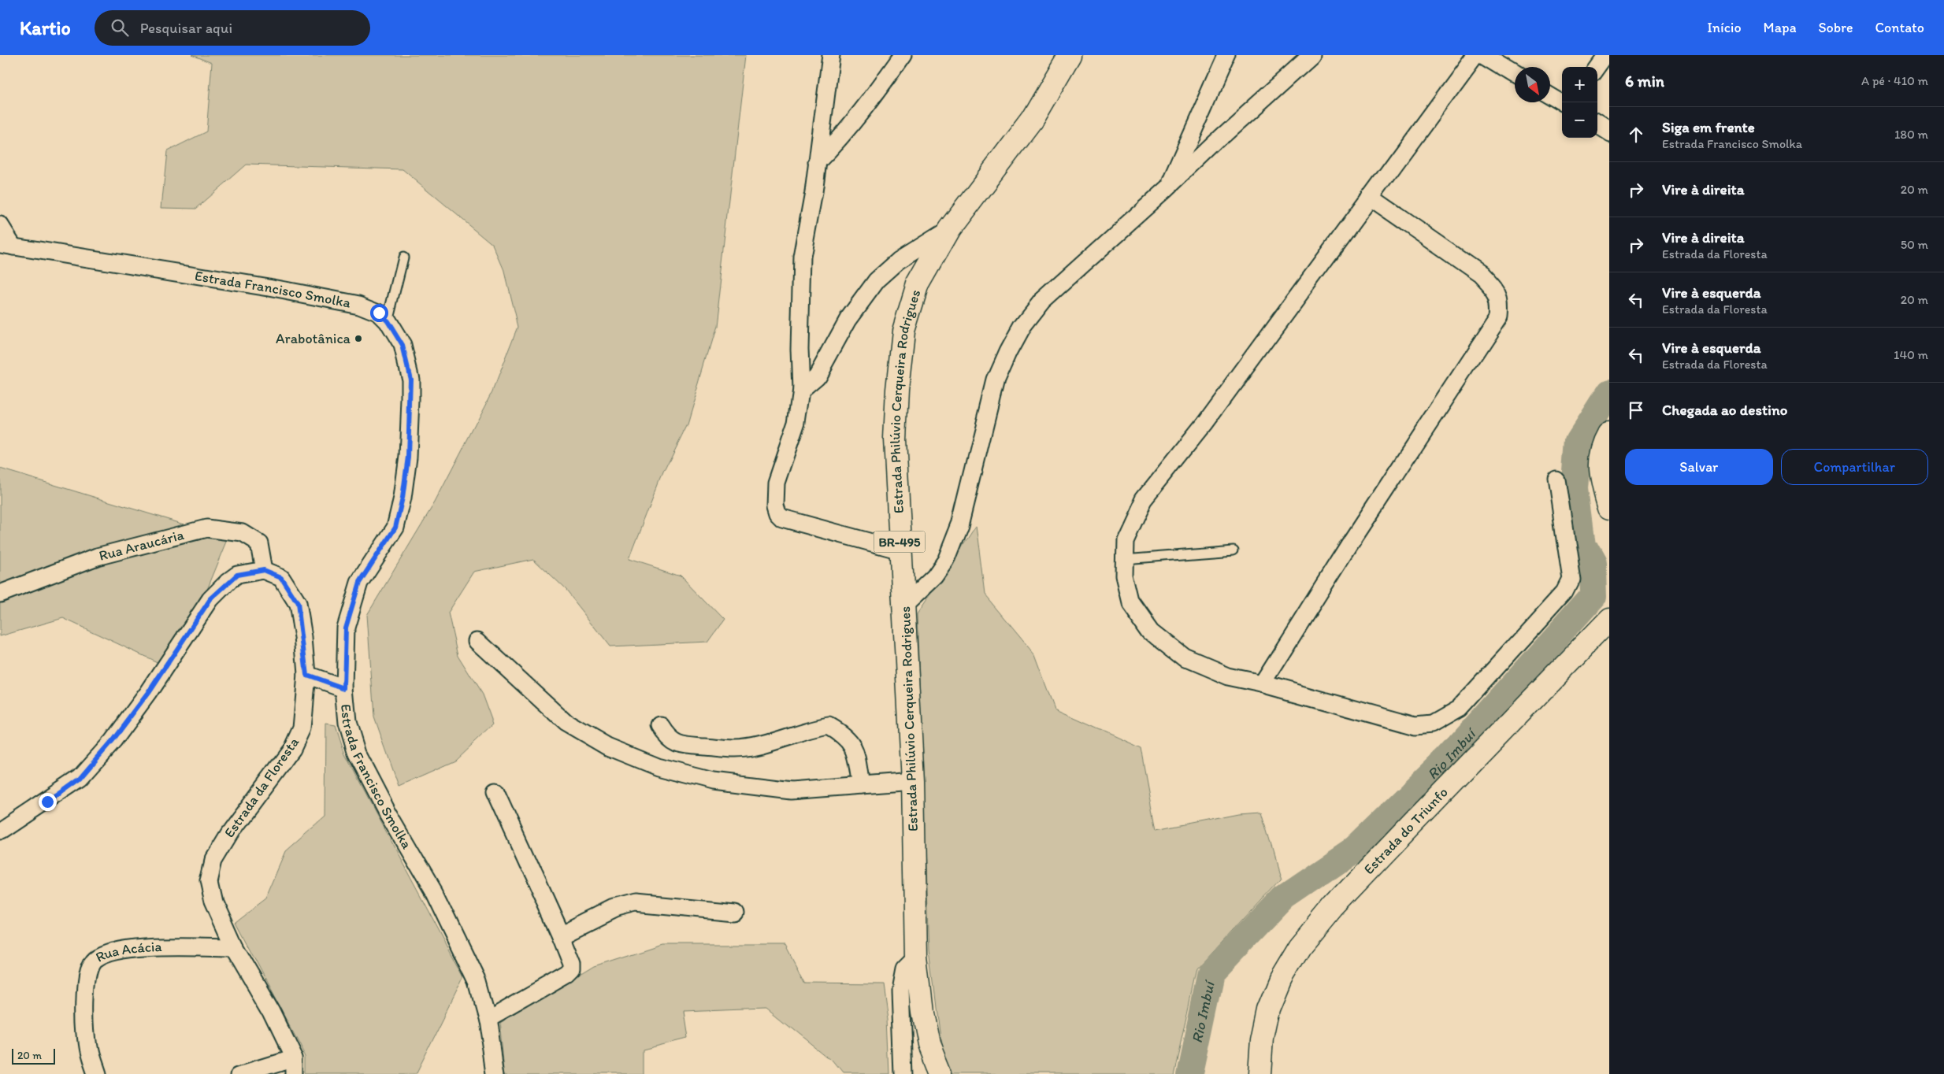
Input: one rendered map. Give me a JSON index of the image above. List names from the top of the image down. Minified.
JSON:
{"streets":{"main road":["Estrada Philúvio Cerqueira Rodrigues","BR-495","Estrada do Triunfo"],"street":["Estrada Francisco Smolka","Rua Araucária","Estrada da Floresta","Rua Acácia"]},"crossings":[["Rua Araucária","Estrada da Floresta"],["Estrada da Floresta","Rua Acácia"]],"water":["Rio Imbuí"],"places":["Arabotânica"],"scale_bar":"20 m","north":"bottom right","page":{"header":"Kartio","search":"Pesquisar aqui","nav":["Início","Mapa","Sobre","Contato"],"heading":["6 min","A pé · 410 m"],"map_buttons":["+","−"],"list":[["Siga em frente","Estrada Francisco Smolka","180 m"],["Vire à direita","20 m"],["Vire à direita","Estrada da Floresta","50 m"],["Vire à esquerda","Estrada da Floresta","20 m"],["Vire à esquerda","Estrada da Floresta","140 m"],"Chegada ao destino"],"buttons":["Salvar","Compartilhar"],"scale":"20 m"}}
